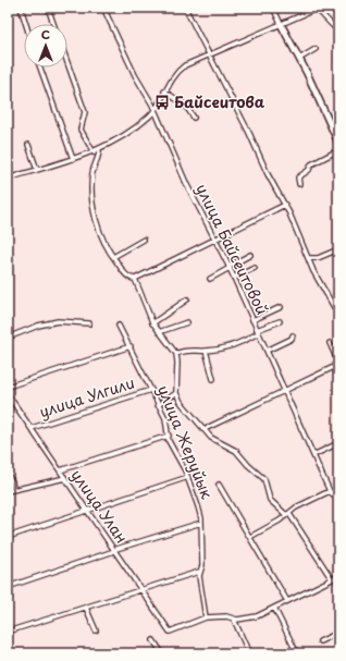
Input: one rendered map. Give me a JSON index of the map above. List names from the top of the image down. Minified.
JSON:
{"streets":{"street":["улица Байсеитовой","улица Улгили","улица Жеруйык","улица Улан"]},"crossings":[["улица Улгили","улица Жеруйык"],["улица Улгили","улица Улан"],["улица Жеруйык","улица Улан"]],"places":{"bus stop":["Байсеитова"]},"north":"top"}
